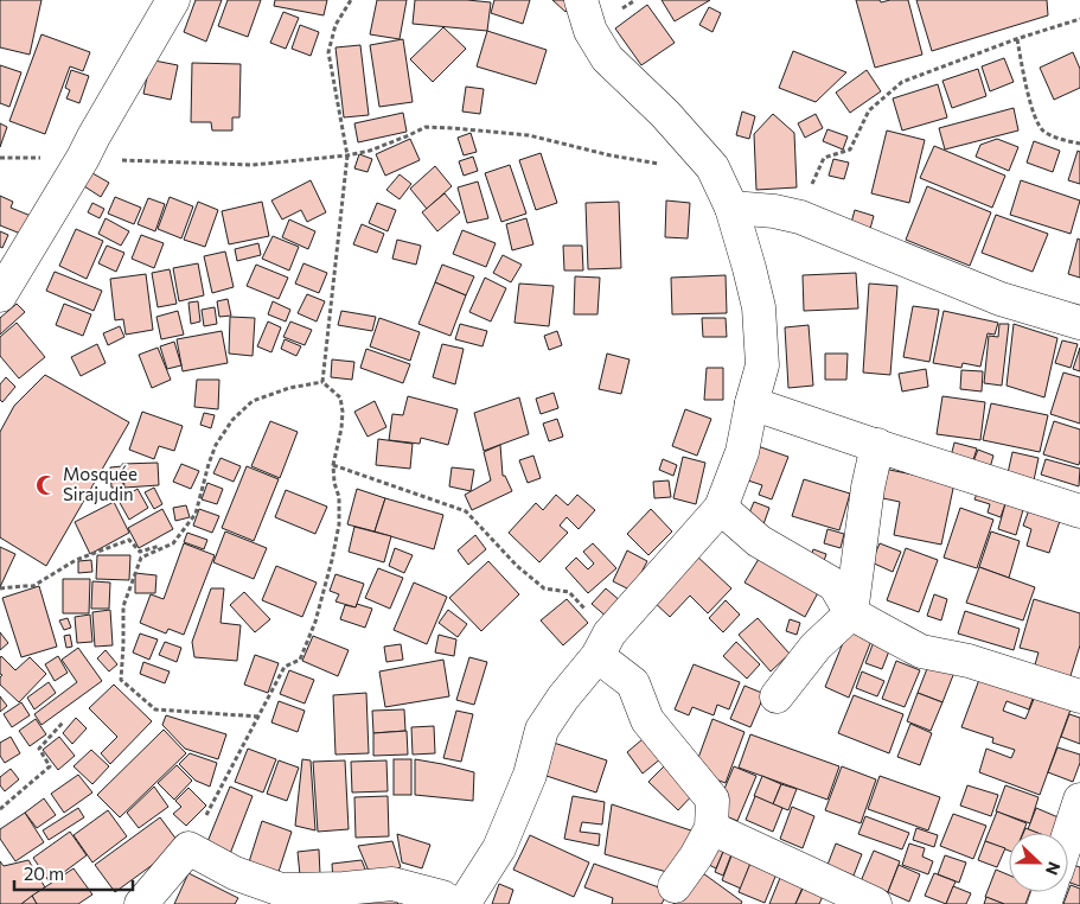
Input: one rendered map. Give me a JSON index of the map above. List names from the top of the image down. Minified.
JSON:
{"places":{"mosque":["Mosquée Sirajudin"]},"scale_bar":"20 m","north":"right"}
